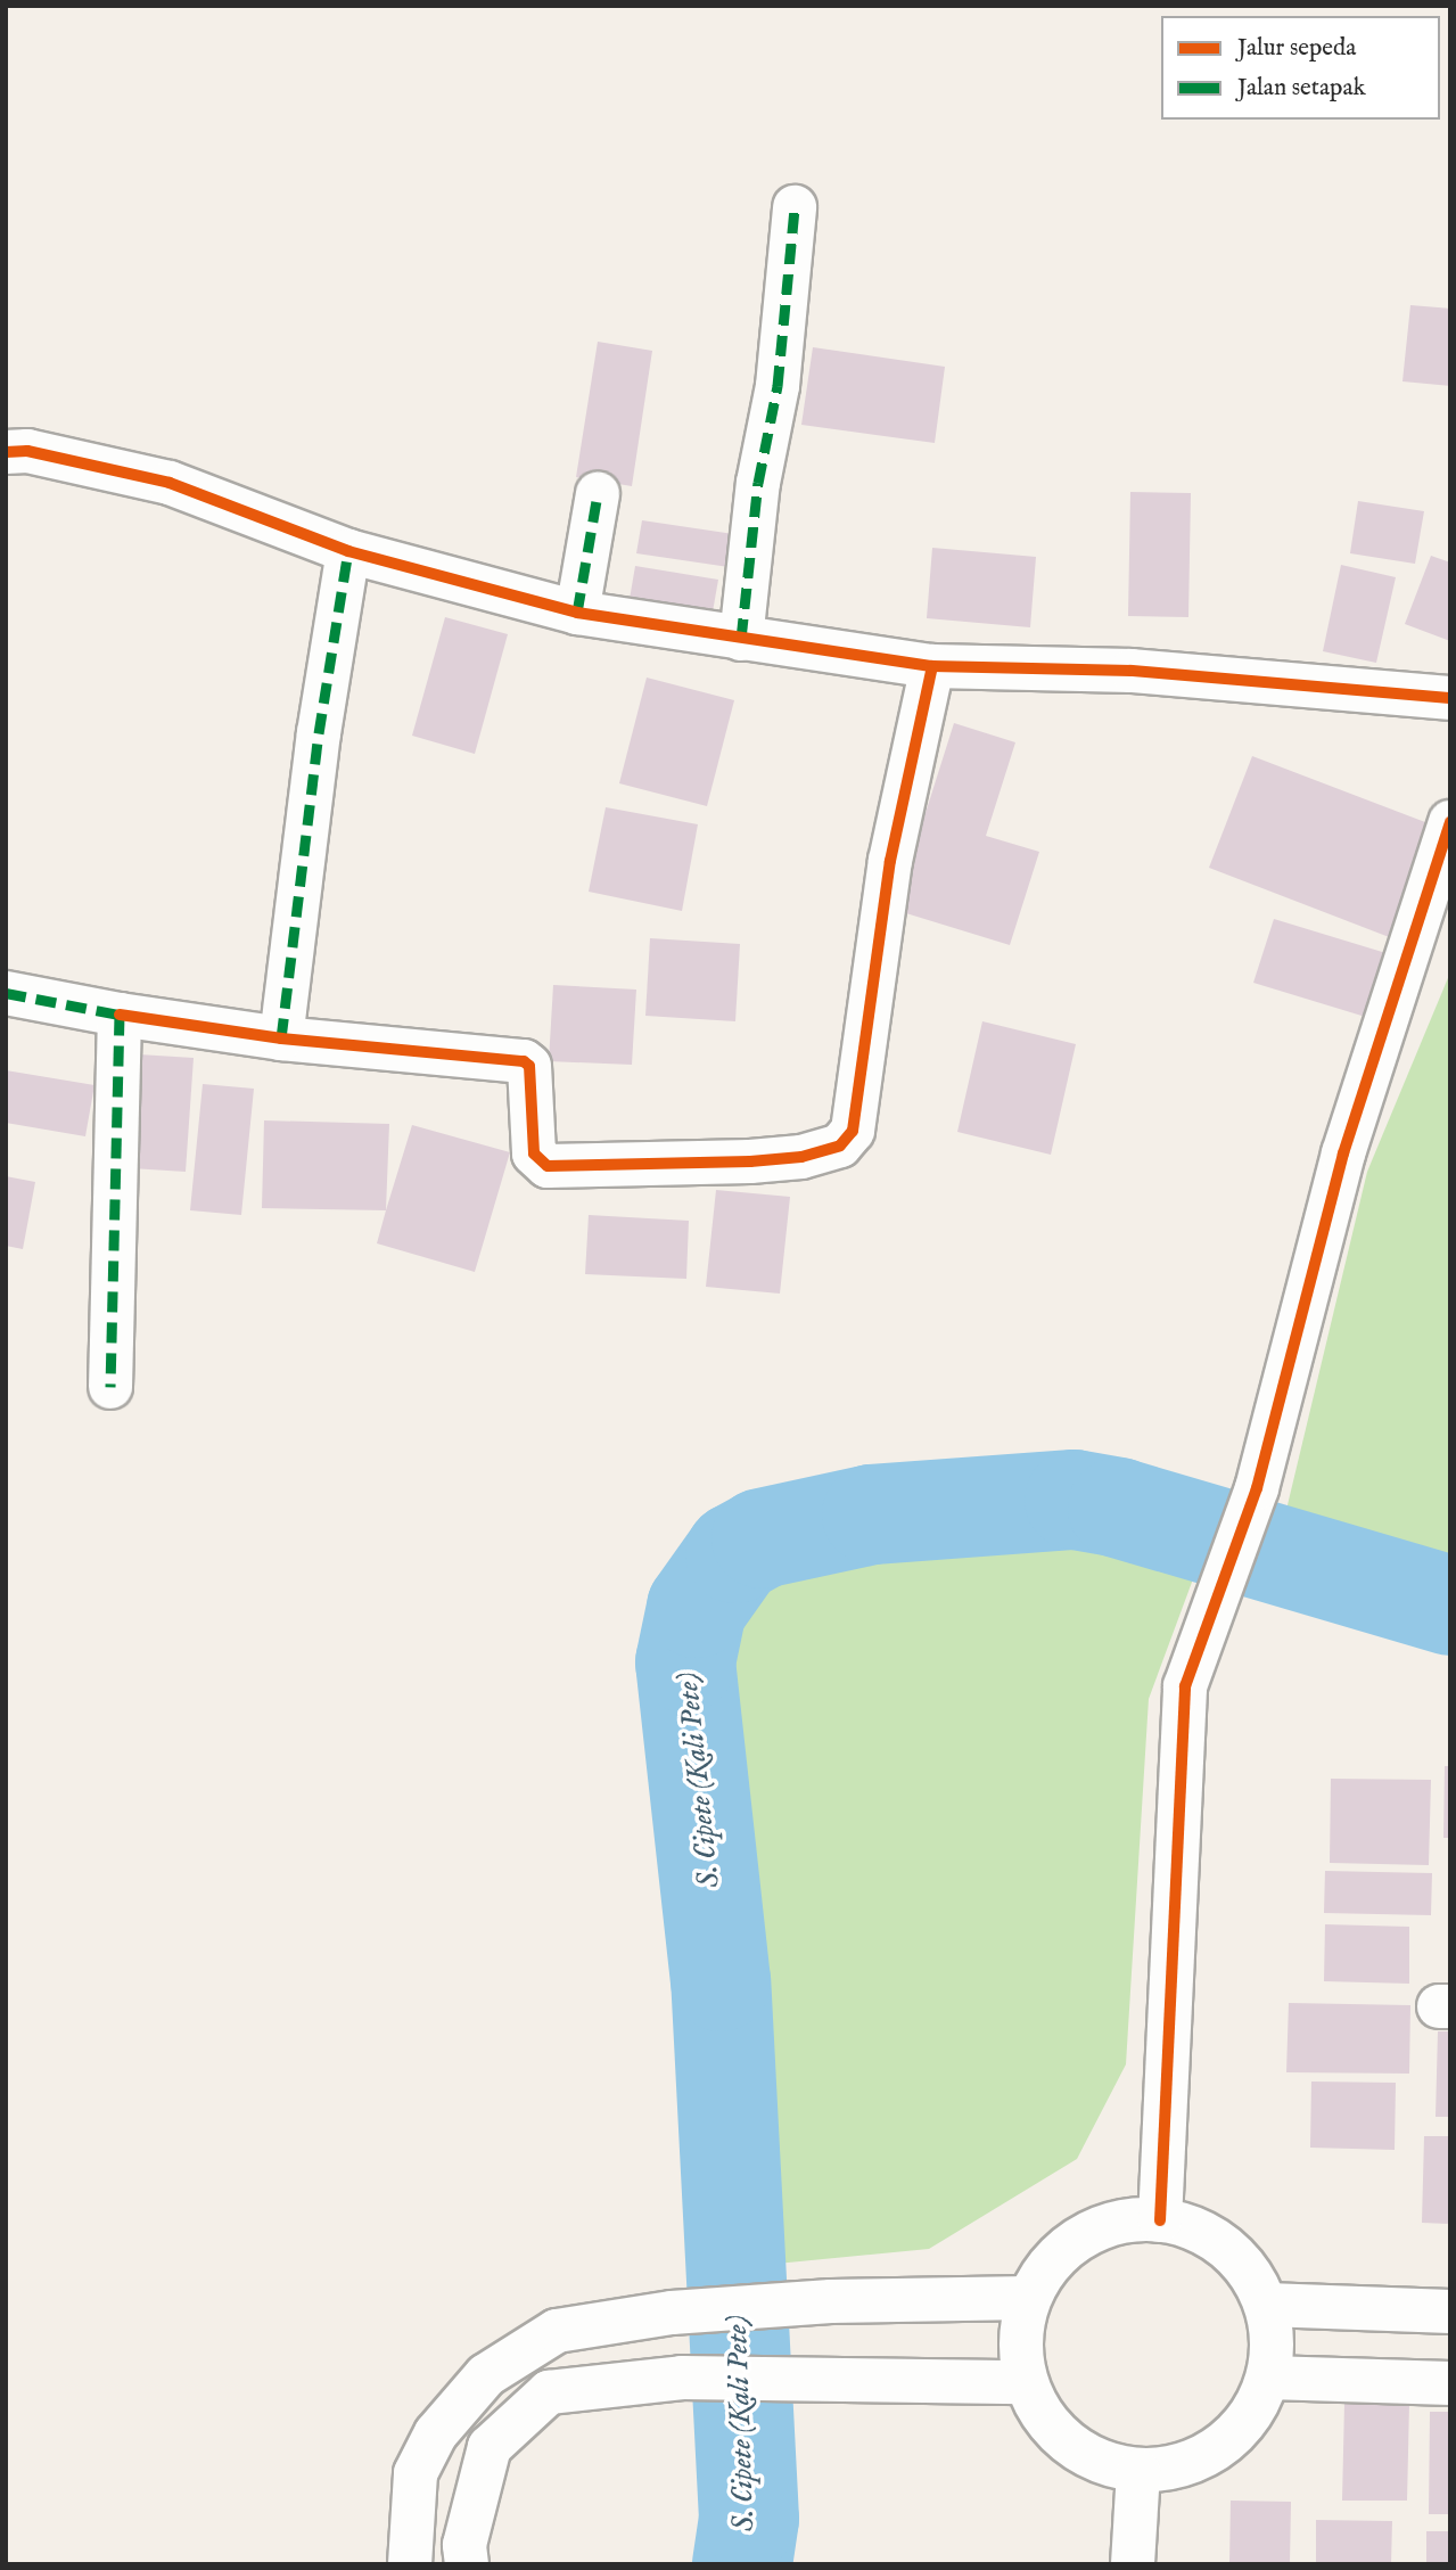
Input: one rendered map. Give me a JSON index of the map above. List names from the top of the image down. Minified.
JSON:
{"water":["S. Cipete (Kali Pete)"],"legend":["Jalur sepeda","Jalan setapak"]}
